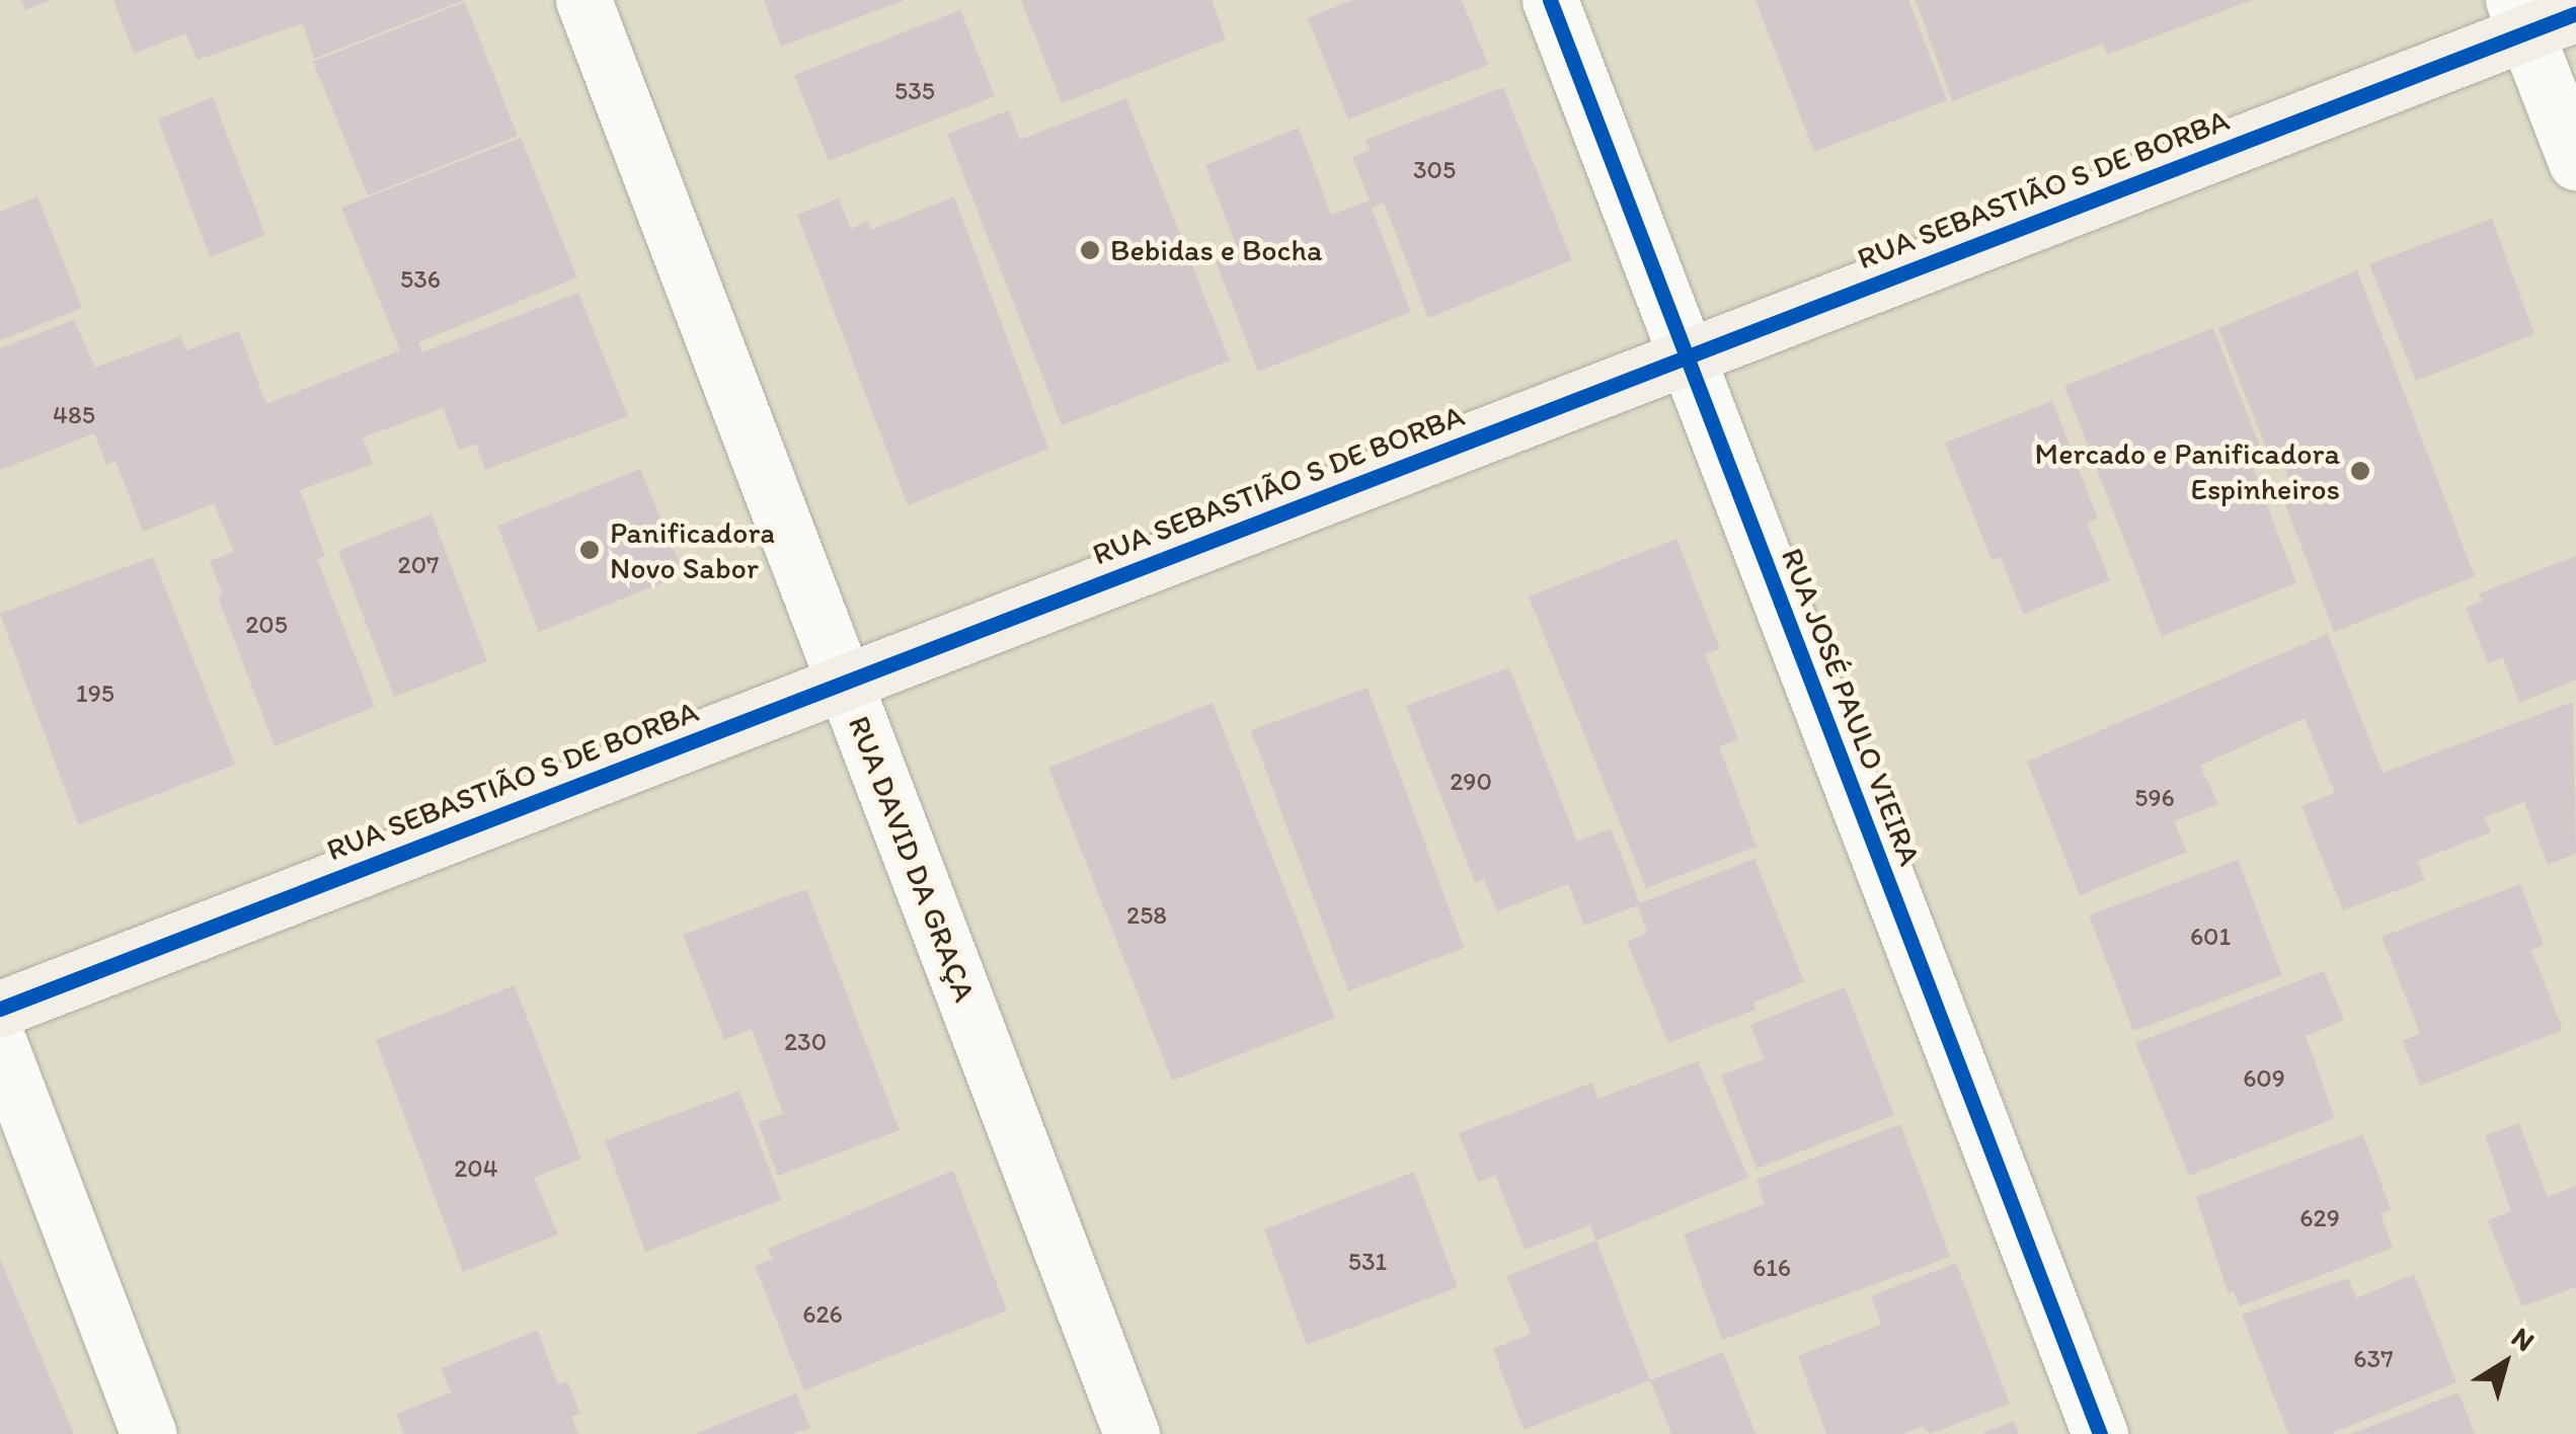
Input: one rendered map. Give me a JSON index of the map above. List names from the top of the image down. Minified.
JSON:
{"streets":{"street":["RUA SEBASTIÃO S DE BORBA","RUA JOSÉ PAULO VIEIRA","RUA DAVID DA GRAÇA"]},"crossings":[["RUA SEBASTIÃO S DE BORBA","RUA JOSÉ PAULO VIEIRA"],["RUA SEBASTIÃO S DE BORBA","RUA DAVID DA GRAÇA"]],"places":["Bebidas e Bocha","Mercado e Panificadora Espinheiros","Panificadora Novo Sabor"],"house_numbers":["535","305","536","485","207","205","195","290","596","258","601","230","609","204","629","531","616","626","637"],"north":"top right"}
